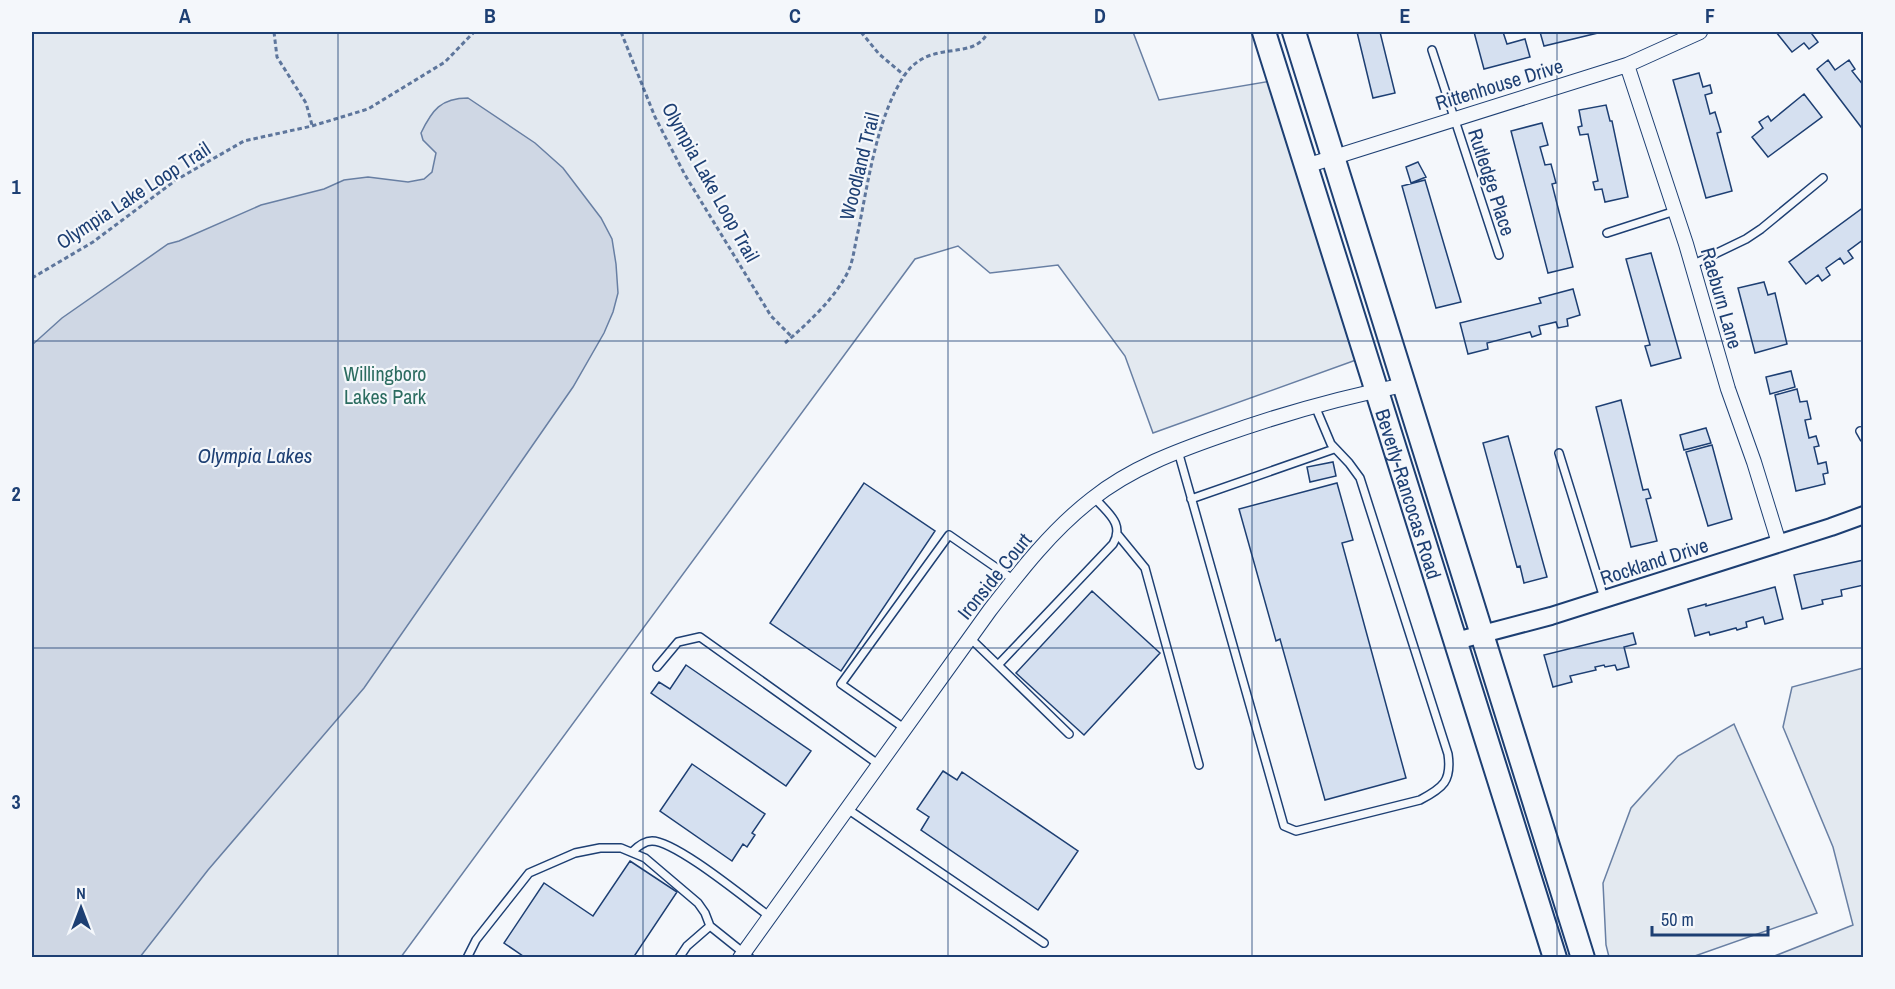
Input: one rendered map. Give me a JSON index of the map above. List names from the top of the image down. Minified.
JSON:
{"streets":{"main road":["Beverly-Rancocas Road"],"street":["Rittenhouse Drive","Raeburn Lane","Rockland Drive","Ironside Court"],"lane":["Rutledge Place"],"path":["Woodland Trail","Olympia Lake Loop Trail"]},"crossings":[["Rittenhouse Drive","Rutledge Place"],["Rittenhouse Drive","Raeburn Lane"],["Rittenhouse Drive","Beverly-Rancocas Road"],["Woodland Trail","Olympia Lake Loop Trail"],["Raeburn Lane","Rockland Drive"],["Beverly-Rancocas Road","Rockland Drive"],["Beverly-Rancocas Road","Ironside Court"]],"water":["Olympia Lakes"],"parks":["Willingboro Lakes Park"],"scale_bar":"50 m","north":"top","grid":{"columns":["A","B","C","D","E","F"],"rows":["1","2","3"]}}
